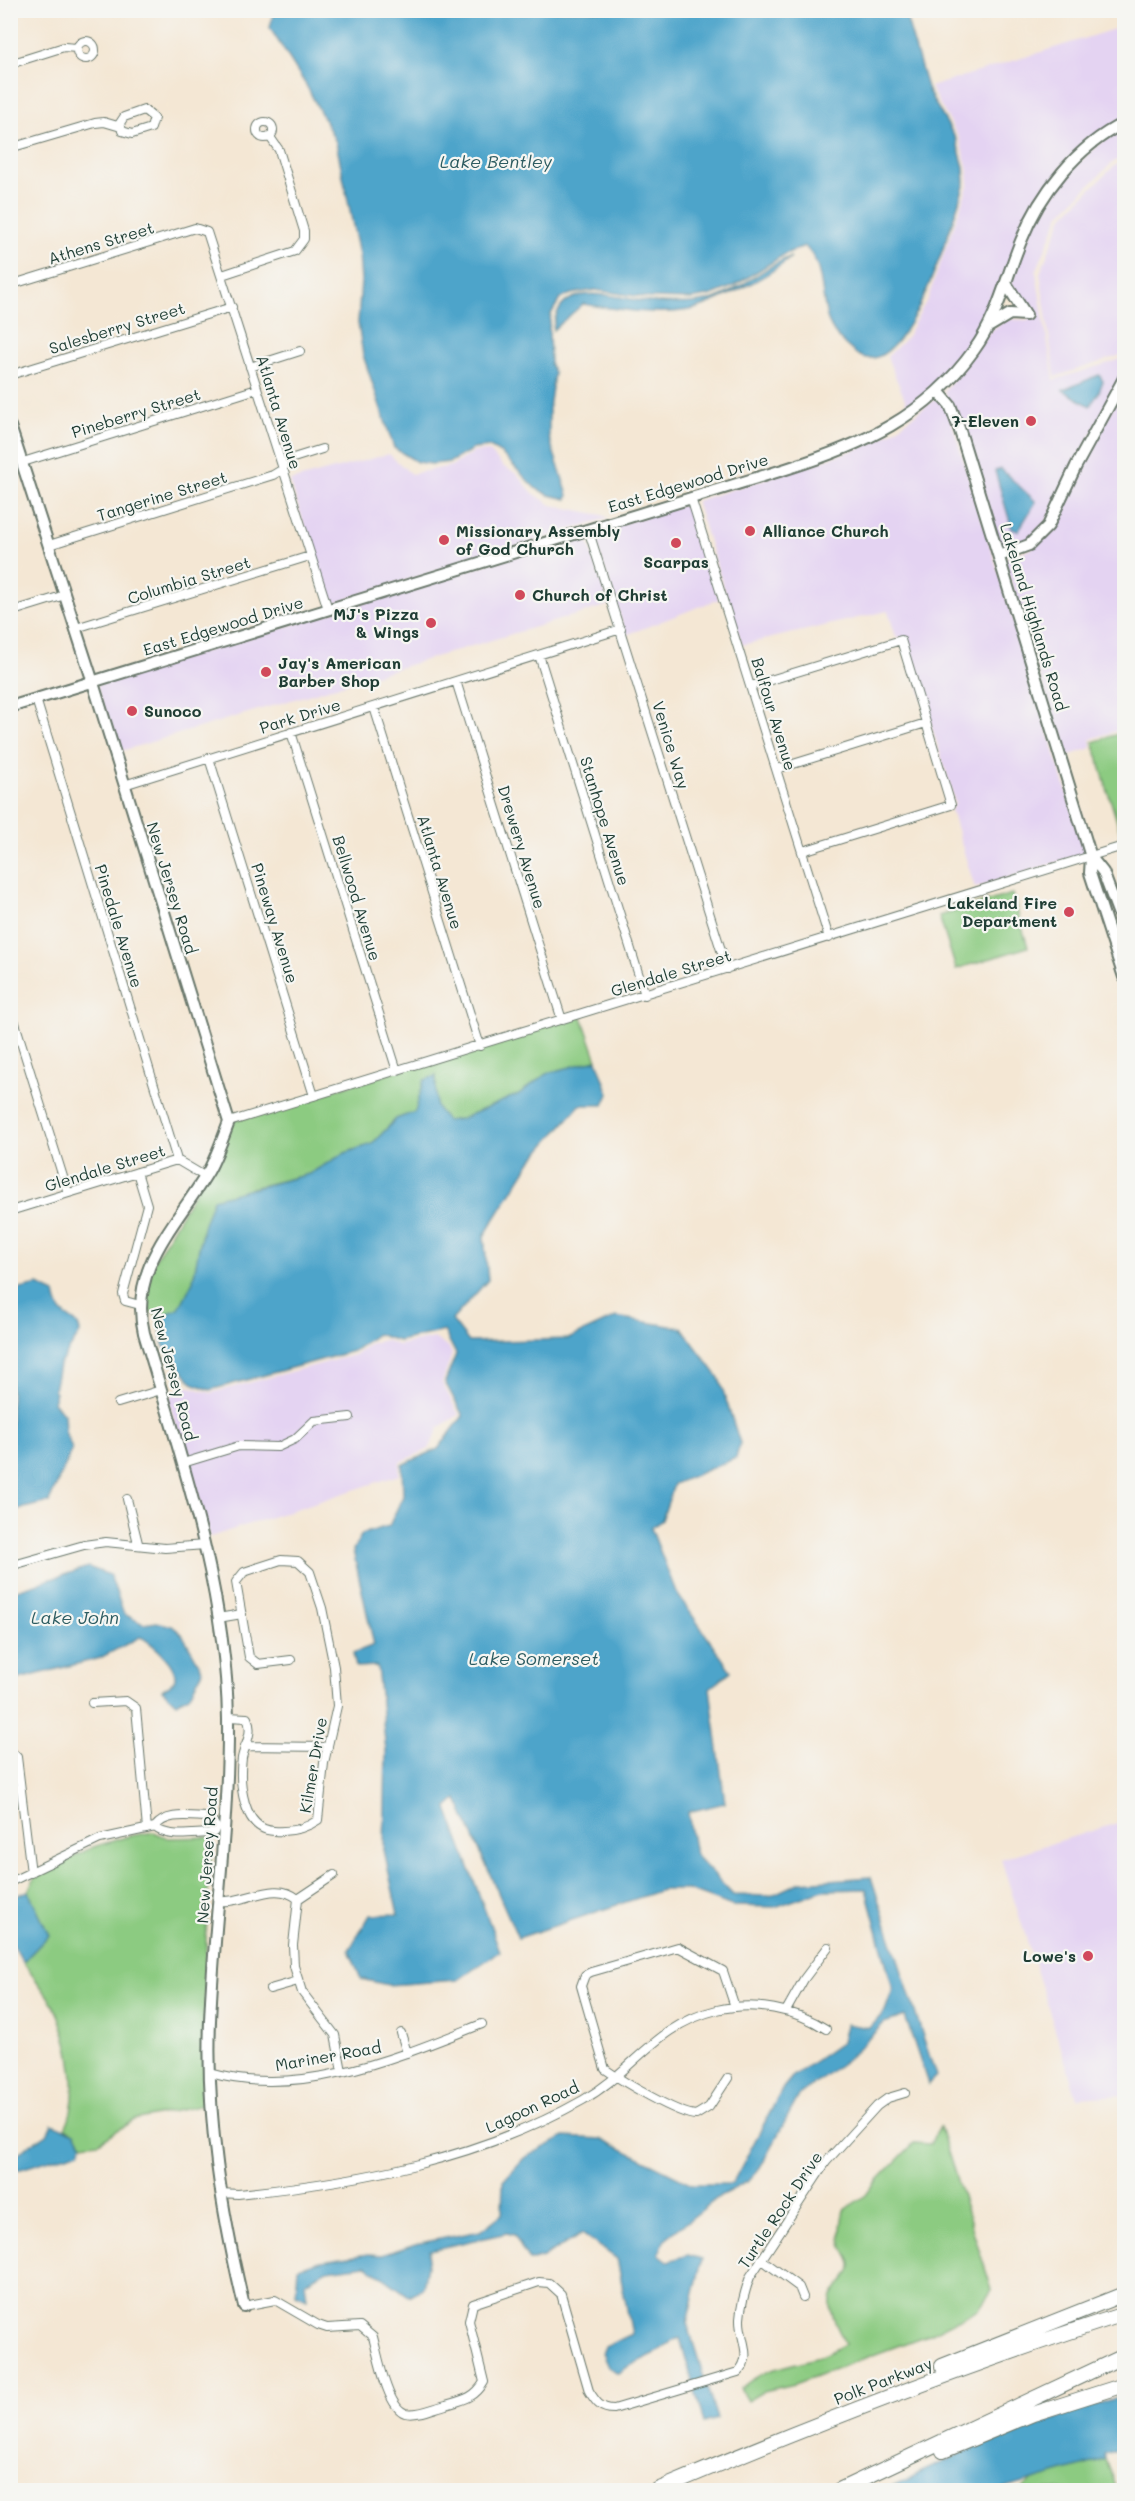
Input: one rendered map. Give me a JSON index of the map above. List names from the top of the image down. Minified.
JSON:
{"streets":{"highway":["Polk Parkway"],"street":["Athens Street","Salesberry Street","Atlanta Avenue","Pineberry Street","East Edgewood Drive","Tangerine Street","Columbia Street","Lakeland Highlands Road","Balfour Avenue","Park Drive","Venice Way","Stanhope Avenue","Drewery Avenue","New Jersey Road","Bellwood Avenue","Pineway Avenue","Pinedale Avenue","Glendale Street","Kilmer Drive","Mariner Road","Lagoon Road","Turtle Rock Drive"]},"crossings":[["Athens Street","Atlanta Avenue"],["Salesberry Street","Atlanta Avenue"],["Atlanta Avenue","Pineberry Street"],["Atlanta Avenue","East Edgewood Drive"],["Atlanta Avenue","Tangerine Street"],["Atlanta Avenue","Columbia Street"],["Atlanta Avenue","Park Drive"],["Atlanta Avenue","Glendale Street"],["Pineberry Street","New Jersey Road"],["East Edgewood Drive","Lakeland Highlands Road"],["East Edgewood Drive","Balfour Avenue"],["East Edgewood Drive","Venice Way"],["East Edgewood Drive","New Jersey Road"],["East Edgewood Drive","Pinedale Avenue"],["Tangerine Street","New Jersey Road"],["Columbia Street","New Jersey Road"],["Lakeland Highlands Road","Glendale Street"],["Balfour Avenue","Glendale Street"],["Park Drive","Venice Way"],["Park Drive","Stanhope Avenue"],["Park Drive","Drewery Avenue"],["Park Drive","New Jersey Road"],["Park Drive","Bellwood Avenue"],["Park Drive","Pineway Avenue"],["Venice Way","Glendale Street"],["Stanhope Avenue","Glendale Street"],["Drewery Avenue","Glendale Street"],["New Jersey Road","Glendale Street"],["New Jersey Road","Kilmer Drive"],["New Jersey Road","Mariner Road"],["New Jersey Road","Lagoon Road"],["New Jersey Road","Turtle Rock Drive"],["Bellwood Avenue","Glendale Street"],["Pineway Avenue","Glendale Street"],["Pinedale Avenue","Glendale Street"]],"water":["Lake Bentley","Lake John","Lake Somerset"],"places":["7-Eleven","Alliance Church","Missionary Assembly of God Church","Scarpas","Church of Christ","MJ's Pizza & Wings","Jay's American Barber Shop","Sunoco","Lakeland Fire Department","Lowe's"]}
